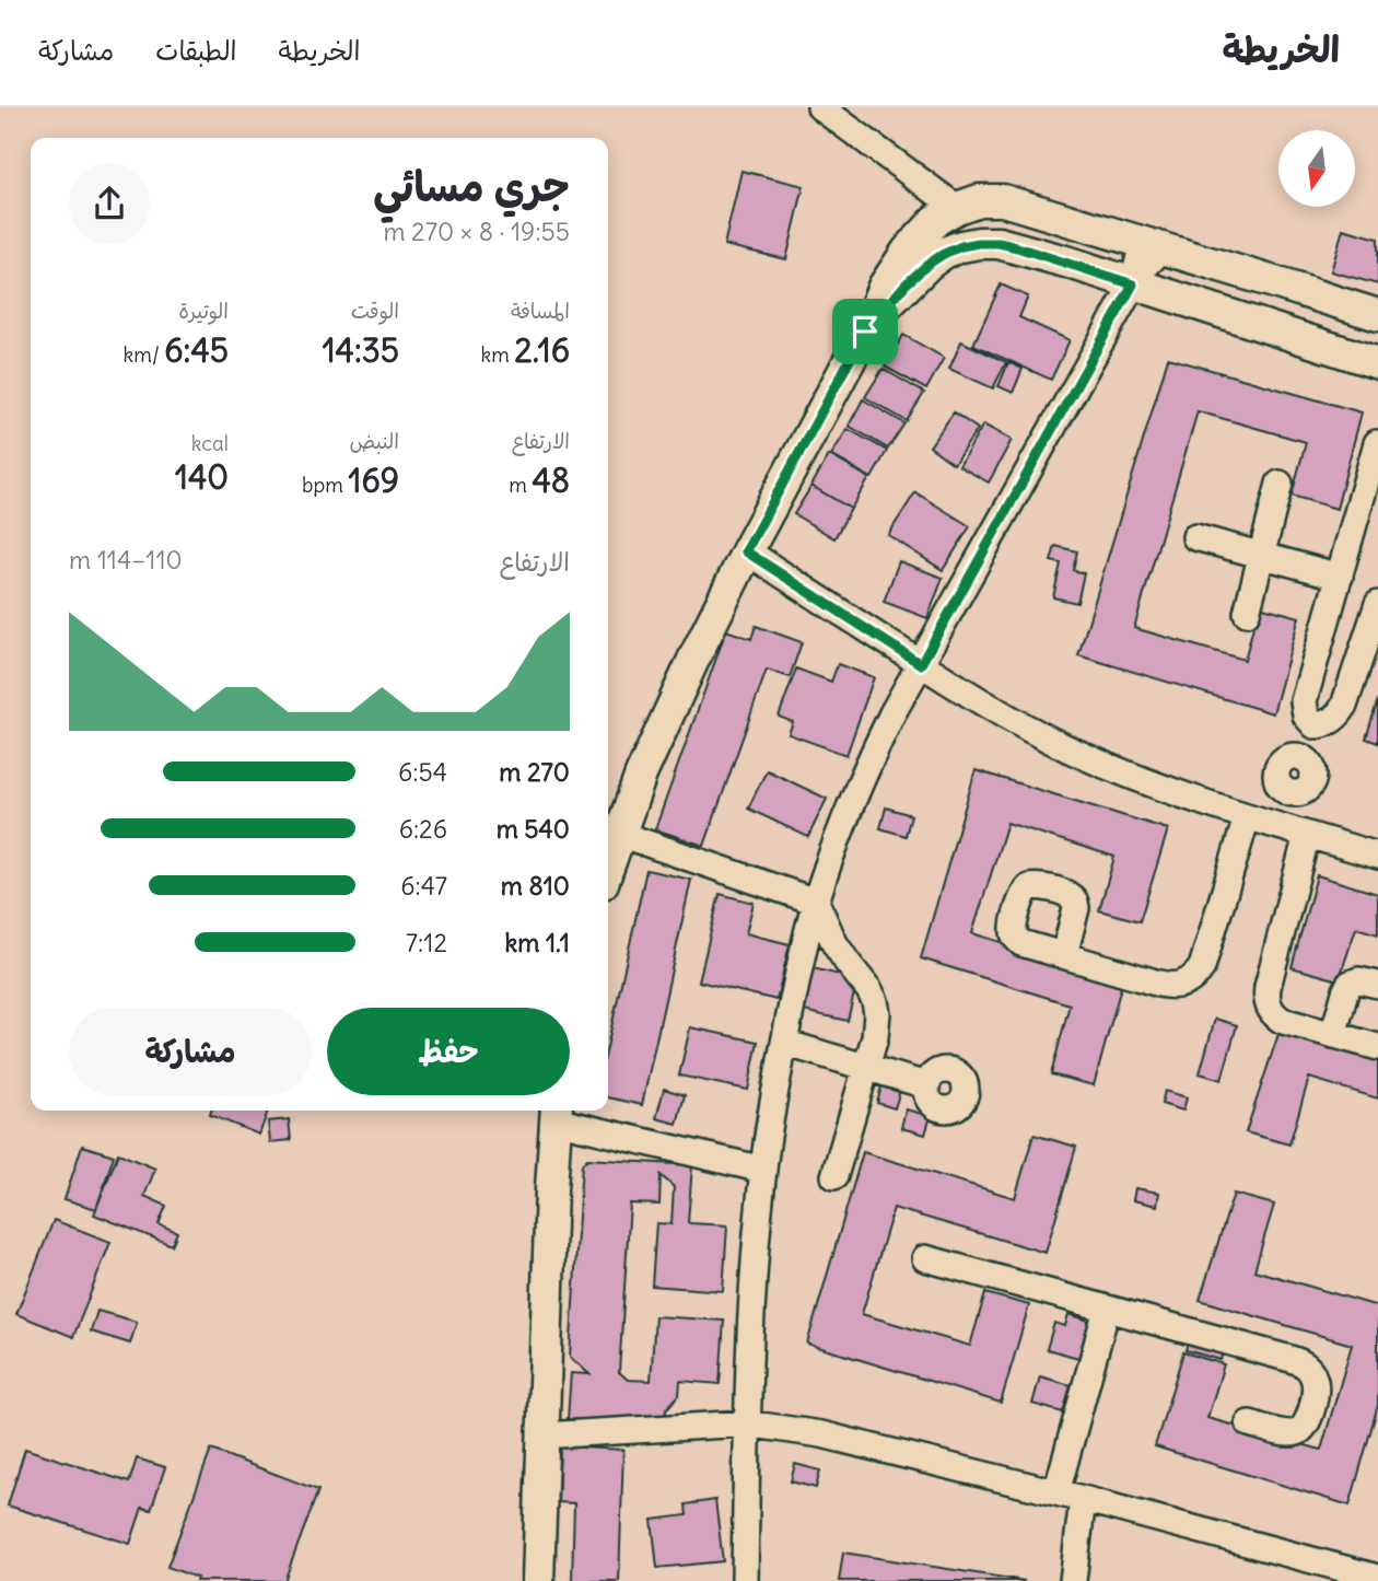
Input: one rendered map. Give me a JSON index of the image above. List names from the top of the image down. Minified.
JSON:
{"north":"bottom","page":{"header":"الخريطة","nav":["الخريطة","الطبقات","مشاركة"],"heading":["جري مسائي","19:55 · 8 × 270 m"],"stats":[["المسافة","2.16 km"],["الوقت","14:35"],["الوتيرة","6:45 /km"],["الارتفاع","48 m"],["النبض","169 bpm"],["kcal","140"]],"chart":["الارتفاع","110–114 m"],"list":[{"name":"270 m","note":"6:54"},{"name":"540 m","note":"6:26"},{"name":"810 m","note":"6:47"},{"name":"1.1 km","note":"7:12"}],"buttons":["حفظ","مشاركة"]}}
